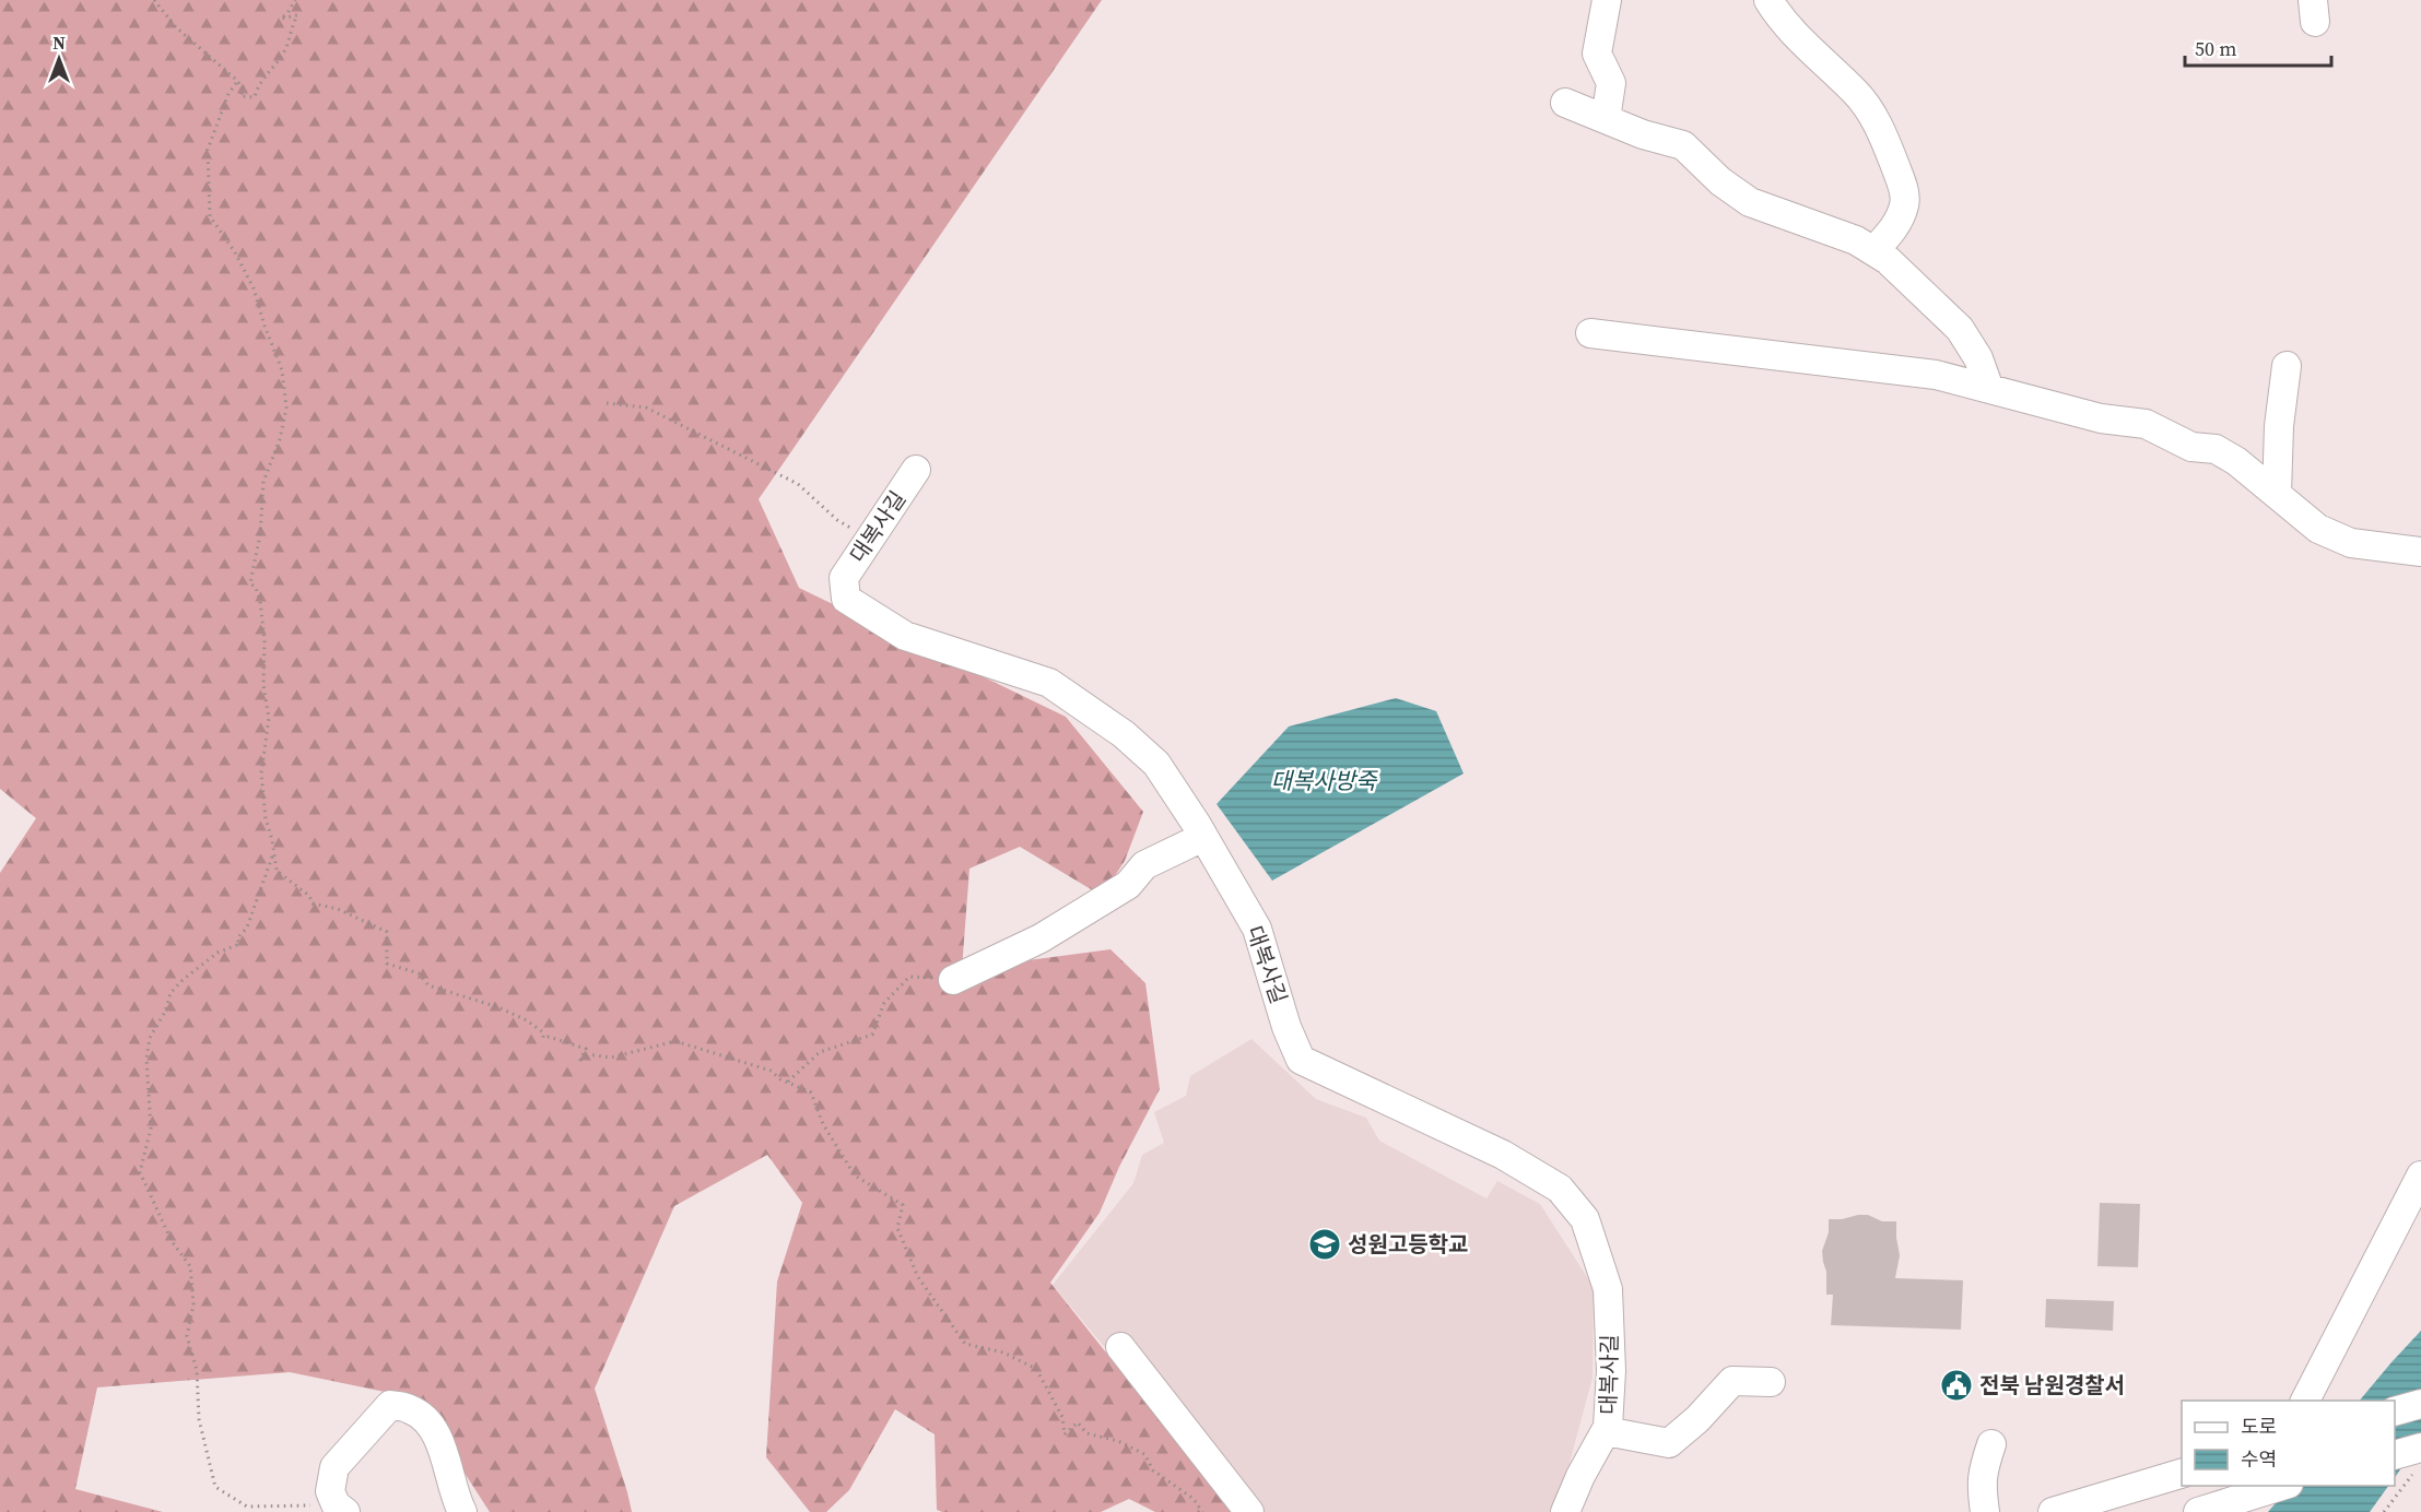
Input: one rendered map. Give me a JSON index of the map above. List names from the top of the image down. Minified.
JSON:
{"streets":{"street":["대복사길"]},"water":["대복사방죽"],"places":{"school or university":["성원고등학교"],"public building":["전북 남원경찰서"]},"legend":["도로","수역"],"scale_bar":"50 m","north":"top"}
